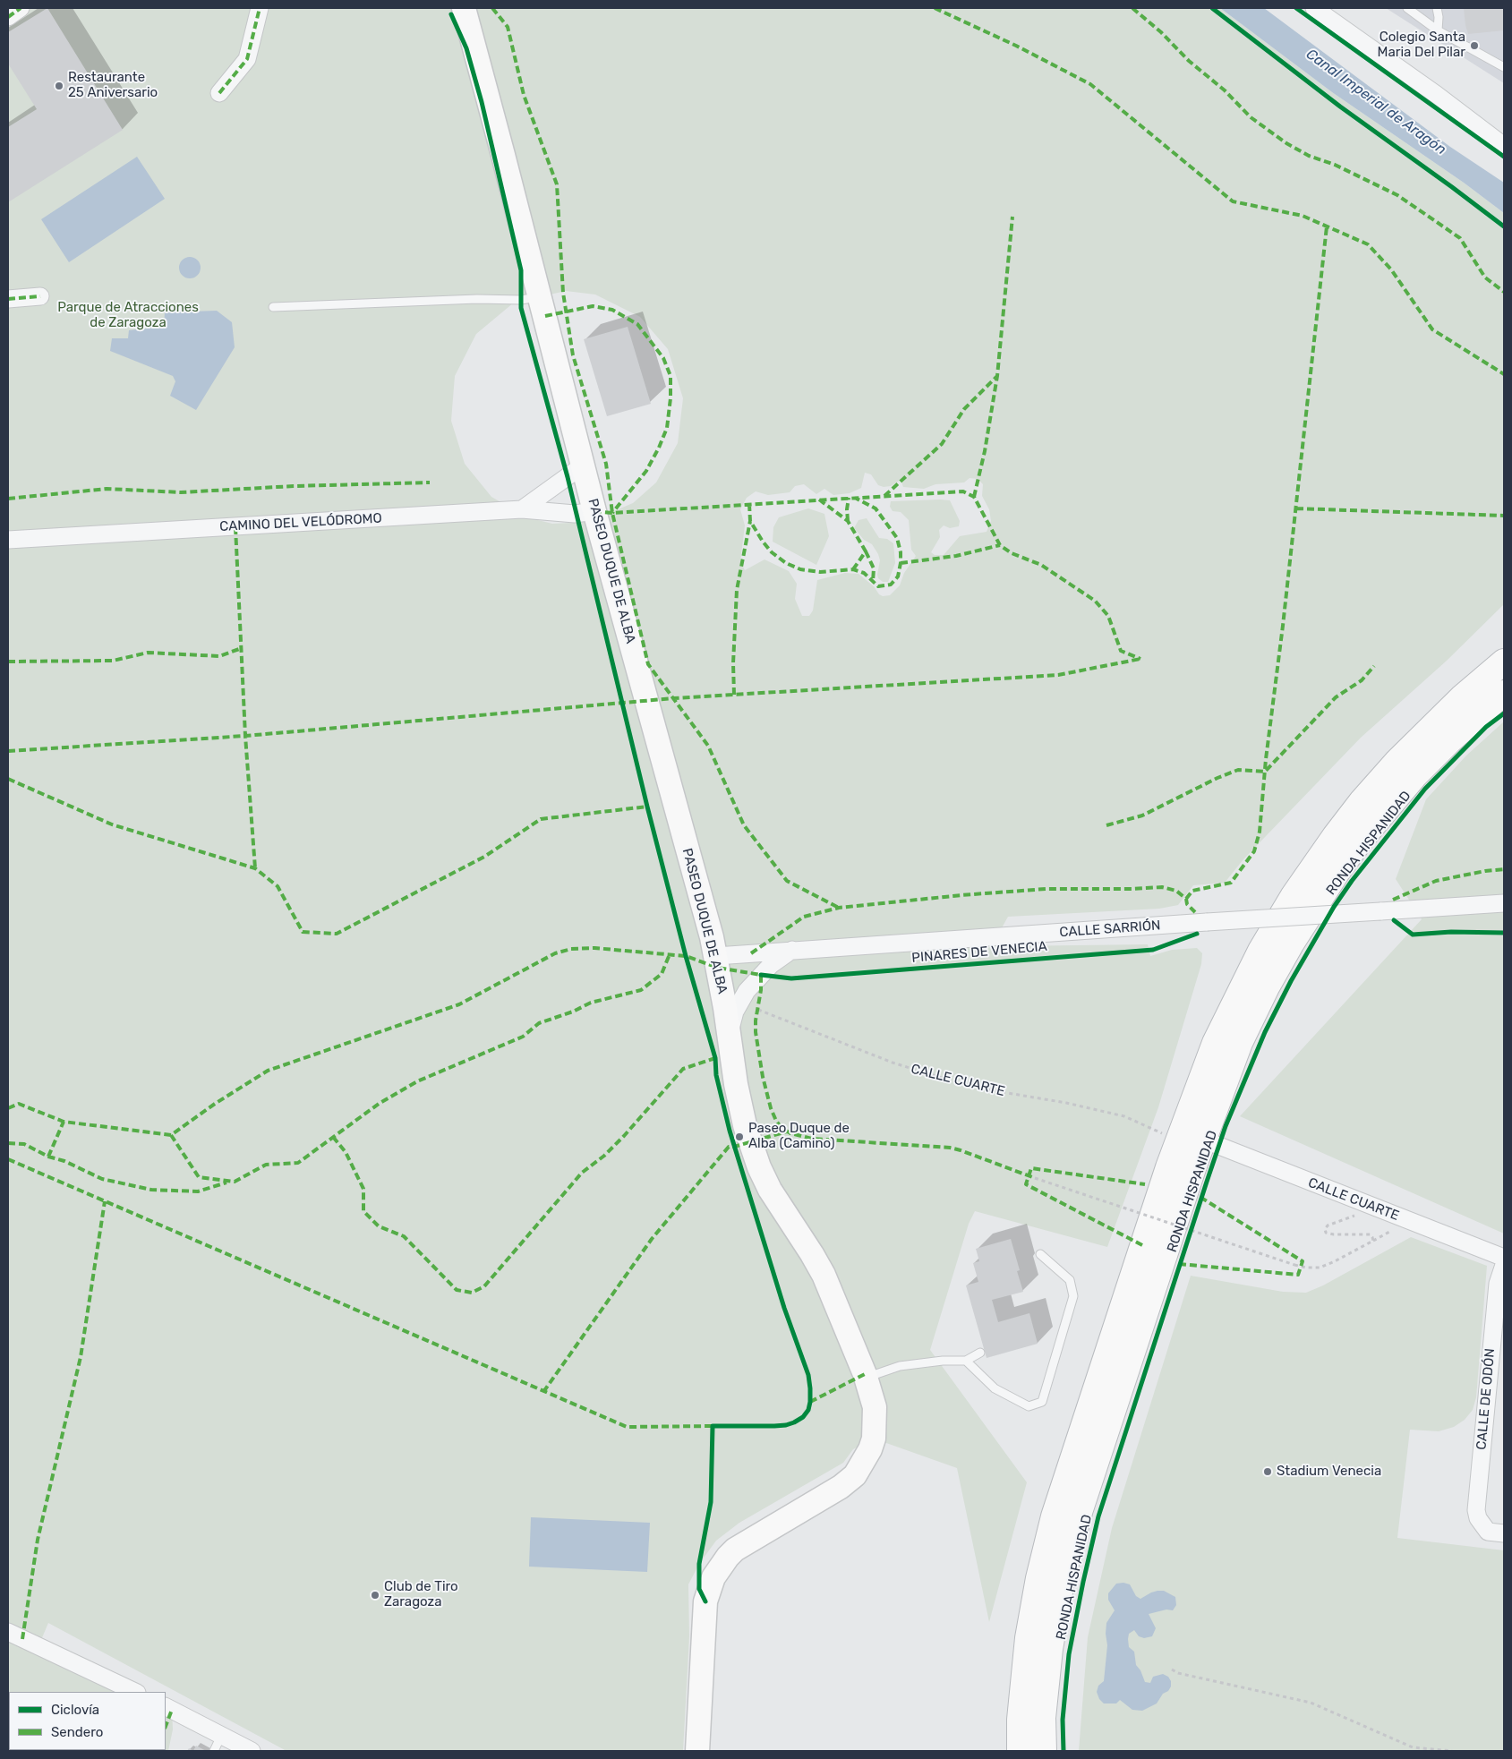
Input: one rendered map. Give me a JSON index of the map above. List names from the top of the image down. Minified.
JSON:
{"streets":{"highway":["RONDA HISPANIDAD"],"street":["CAMINO DEL VELÓDROMO","PASEO DUQUE DE ALBA","CALLE SARRIÓN","CALLE CUARTE","CALLE DE ODÓN"],"cycle path":["PINARES DE VENECIA"]},"crossings":[["CAMINO DEL VELÓDROMO","PASEO DUQUE DE ALBA"],["PASEO DUQUE DE ALBA","CALLE SARRIÓN"],["RONDA HISPANIDAD","CALLE CUARTE"]],"water":["Canal Imperial de Aragón"],"parks":["Parque de Atracciones de Zaragoza"],"places":["Colegio Santa Maria Del Pilar","Restaurante 25 Aniversario","Paseo Duque de Alba (Camino)","Stadium Venecia","Club de Tiro Zaragoza"],"legend":["Ciclovía","Sendero"]}
